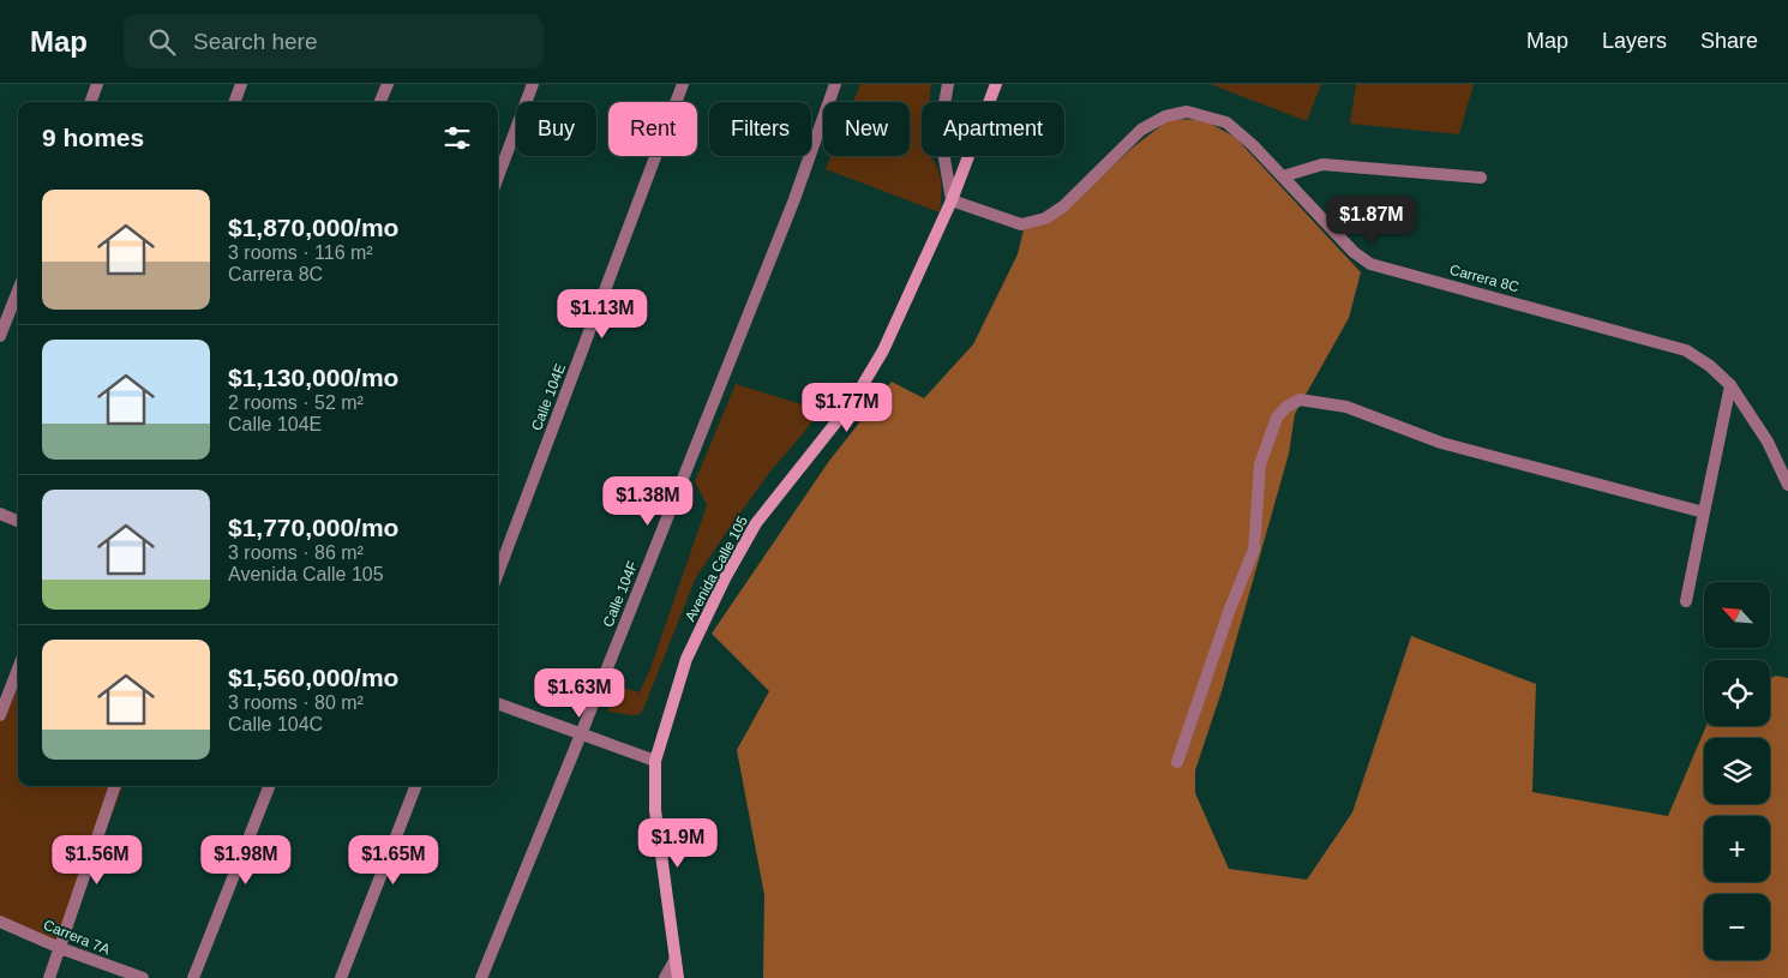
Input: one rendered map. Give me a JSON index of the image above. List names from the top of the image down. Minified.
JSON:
{"streets":{"main road":["Avenida Calle 105"],"street":["Carrera 8C","Calle 104E","Calle 104F","Carrera 7A"]},"crossings":[["Carrera 8C","Avenida Calle 105"]],"north":"top left","page":{"header":"Map","search":"Search here","nav":["Map","Layers","Share"],"chip":["Buy","Rent","Filters","New","Apartment"],"heading":"9 homes","list":[{"name":"$1,870,000/mo","note":"3 rooms · 116 m² · Carrera 8C"},{"name":"$1,130,000/mo","note":"2 rooms · 52 m² · Calle 104E"},{"name":"$1,770,000/mo","note":"3 rooms · 86 m² · Avenida Calle 105"},{"name":"$1,560,000/mo","note":"3 rooms · 80 m² · Calle 104C"}],"price":["$1.87M","$1.13M","$1.77M","$1.38M","$1.63M","$1.9M","$1.56M","$1.98M","$1.65M"],"map_buttons":["+","−"]}}
